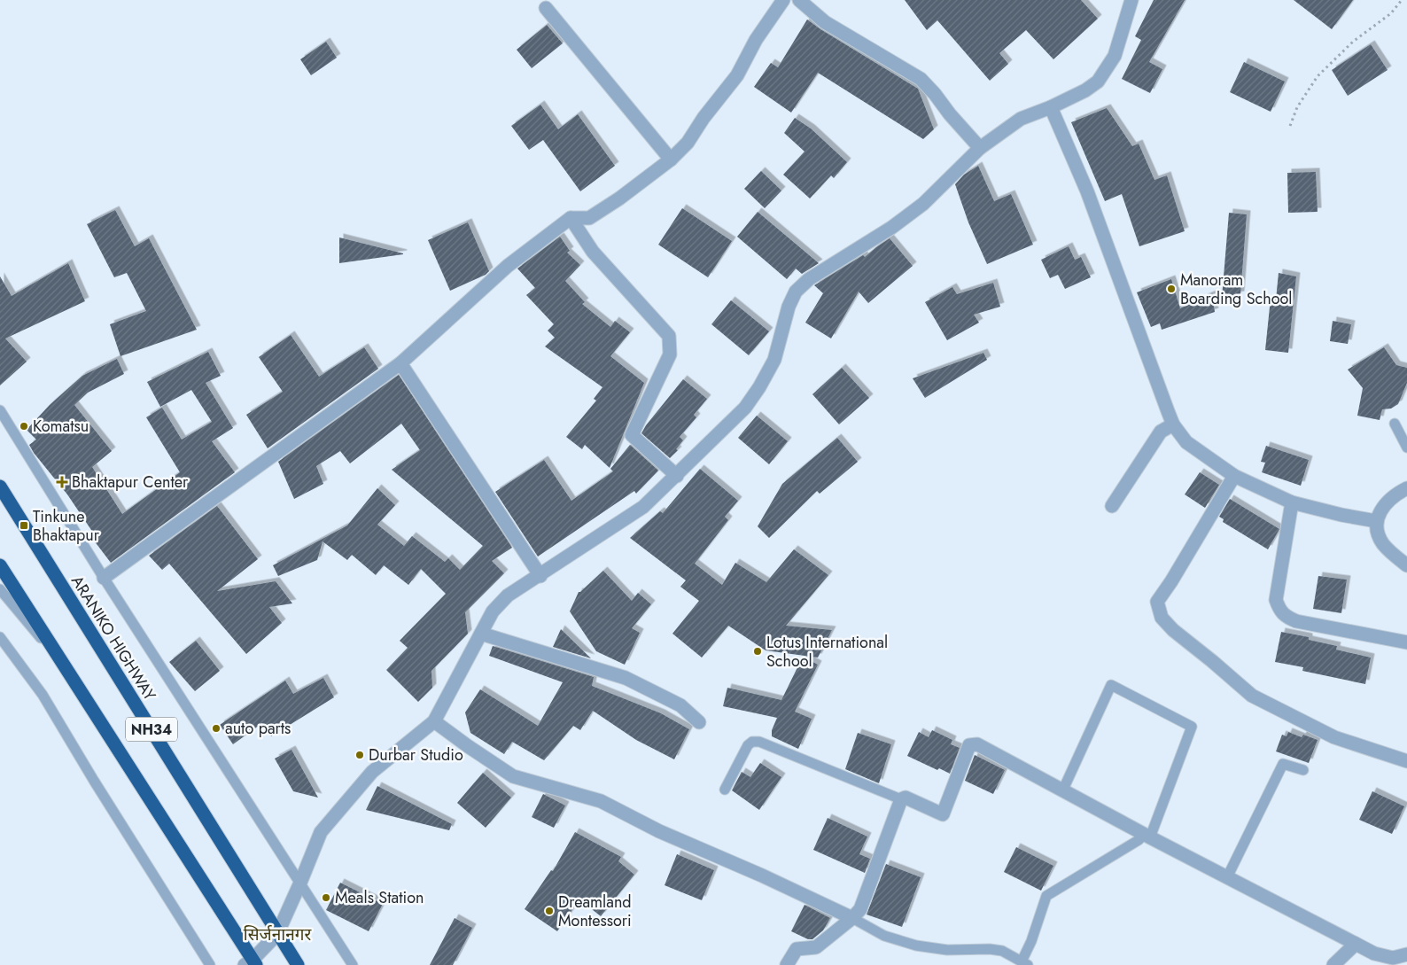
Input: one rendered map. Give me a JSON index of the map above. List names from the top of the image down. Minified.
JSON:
{"streets":{"highway":["ARANIKO HIGHWAY","NH34"]},"districts":["सिर्जनानगर"],"places":{"other":["Manoram Boarding School","Komatsu","Lotus International School","auto parts","Durbar Studio","Meals Station","Dreamland Montessori"],"health":["Bhaktapur Center"],"transit":["Tinkune Bhaktapur"]}}
